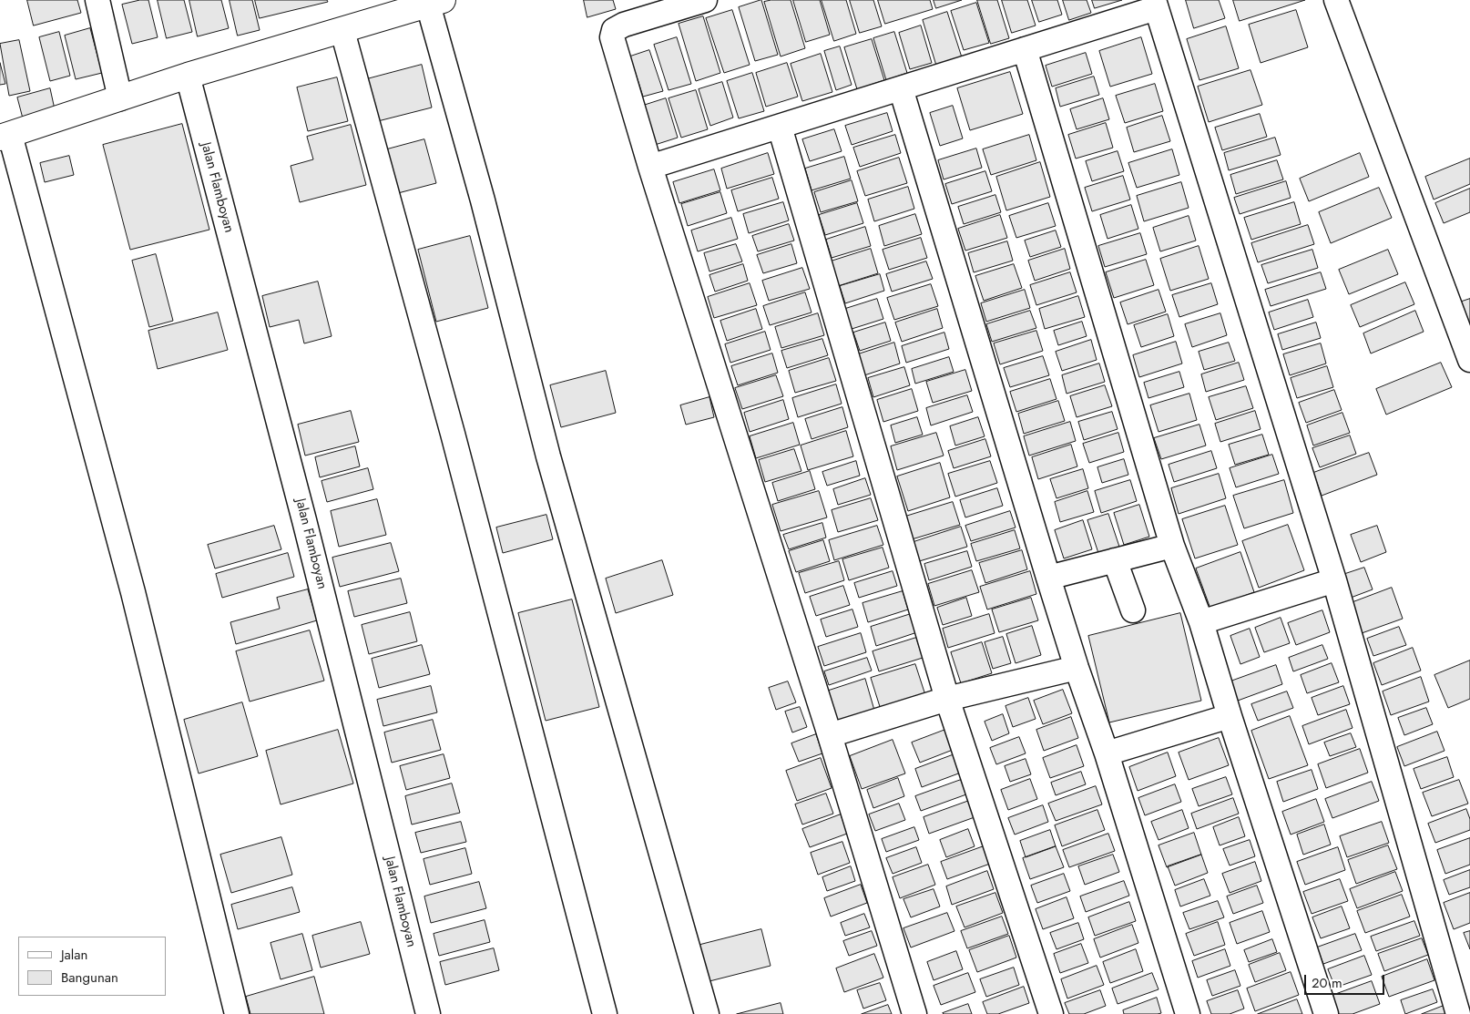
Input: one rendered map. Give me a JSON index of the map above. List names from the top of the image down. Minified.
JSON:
{"streets":{"street":["Jalan Flamboyan"]},"legend":["Jalan","Bangunan"],"scale_bar":"20 m"}
